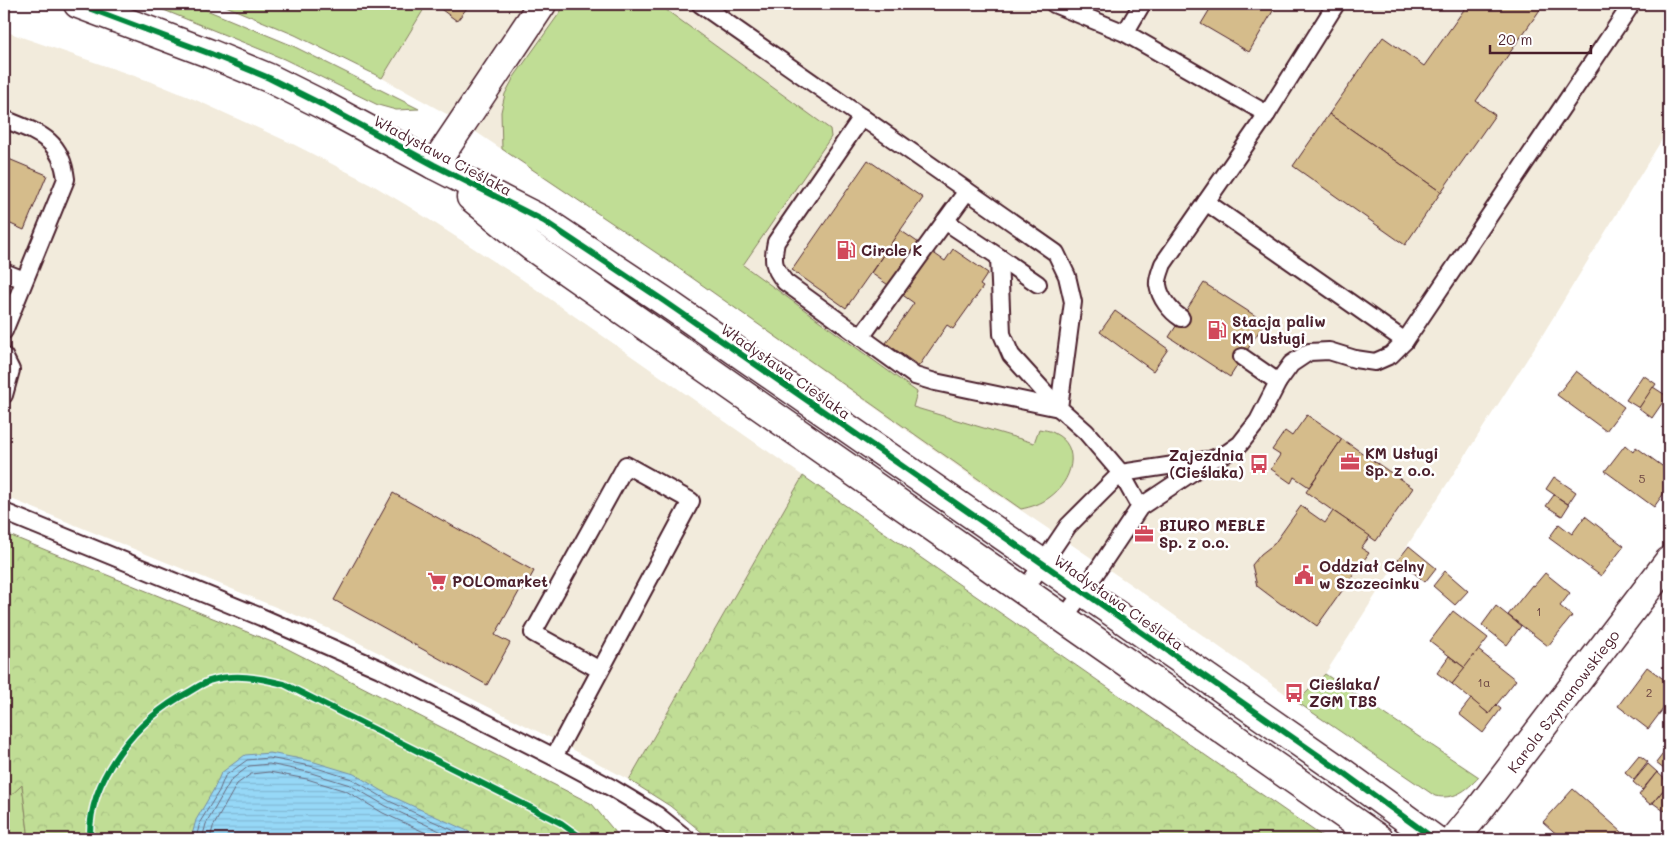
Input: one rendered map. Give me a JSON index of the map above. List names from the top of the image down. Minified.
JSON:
{"streets":{"street":["Władysława Cieślaka","Karola Szymanowskiego"]},"places":{"fuel station":["Circle K","Stacja paliw KM Usługi"],"office":["KM Usługi Sp. z o.o.","BIURO MEBLE Sp. z o.o."],"bus stop":["Zajezdnia (Cieślaka)","Cieślaka/ ZGM TBS"],"public building":["Oddział Celny w Szczecinku"],"supermarket":["POLOmarket"]},"house_numbers":["5","1","1a","2"],"scale_bar":"20 m"}
